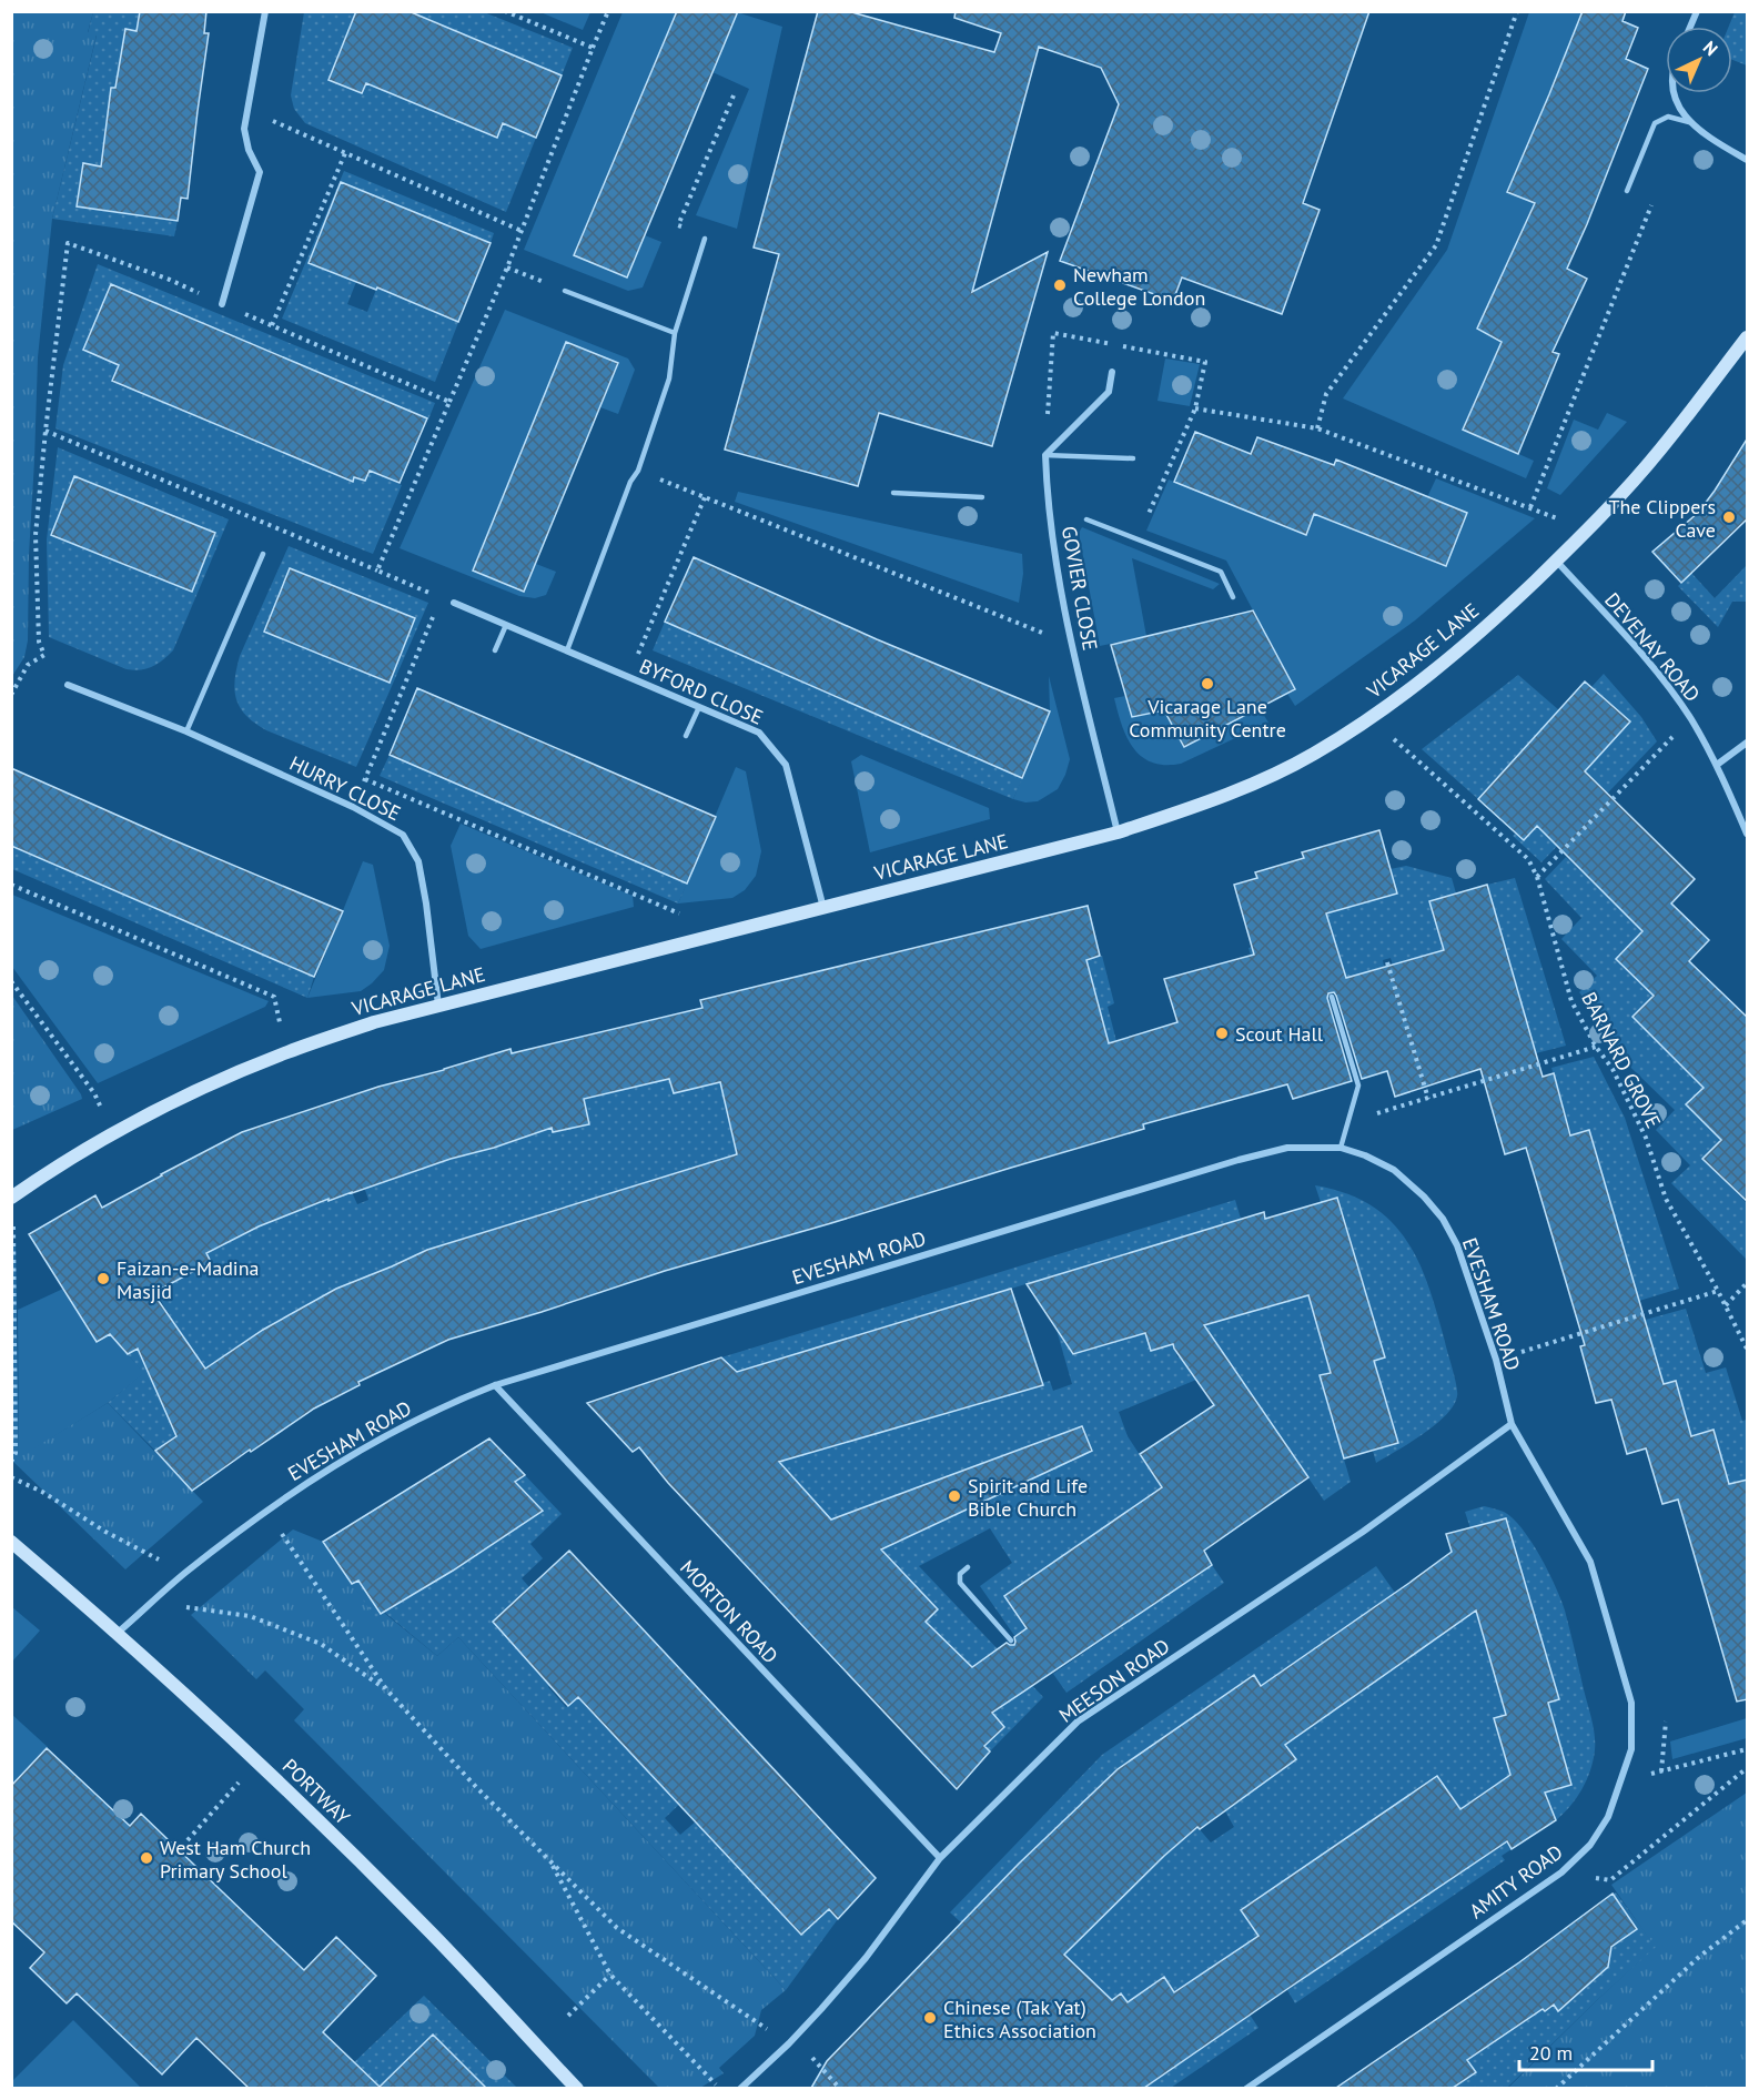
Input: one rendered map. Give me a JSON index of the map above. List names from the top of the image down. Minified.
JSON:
{"streets":{"main road":["VICARAGE LANE","PORTWAY"],"street":["GOVIER CLOSE","DEVENAY ROAD","BYFORD CLOSE","HURRY CLOSE","EVESHAM ROAD","MORTON ROAD","MEESON ROAD","AMITY ROAD"],"path":["BARNARD GROVE"]},"crossings":[["GOVIER CLOSE","VICARAGE LANE"],["DEVENAY ROAD","VICARAGE LANE"],["VICARAGE LANE","BYFORD CLOSE"],["VICARAGE LANE","HURRY CLOSE"],["VICARAGE LANE","BARNARD GROVE"],["EVESHAM ROAD","MORTON ROAD"],["EVESHAM ROAD","MEESON ROAD"],["EVESHAM ROAD","PORTWAY"],["EVESHAM ROAD","AMITY ROAD"],["MORTON ROAD","MEESON ROAD"],["MEESON ROAD","AMITY ROAD"]],"places":["Newham College London","The Clippers Cave","Vicarage Lane Community Centre","Scout Hall","Faizan-e-Madina Masjid","Spirit and Life Bible Church","West Ham Church Primary School","Chinese (Tak Yat) Ethics Association"],"scale_bar":"20 m","north":"top right"}
